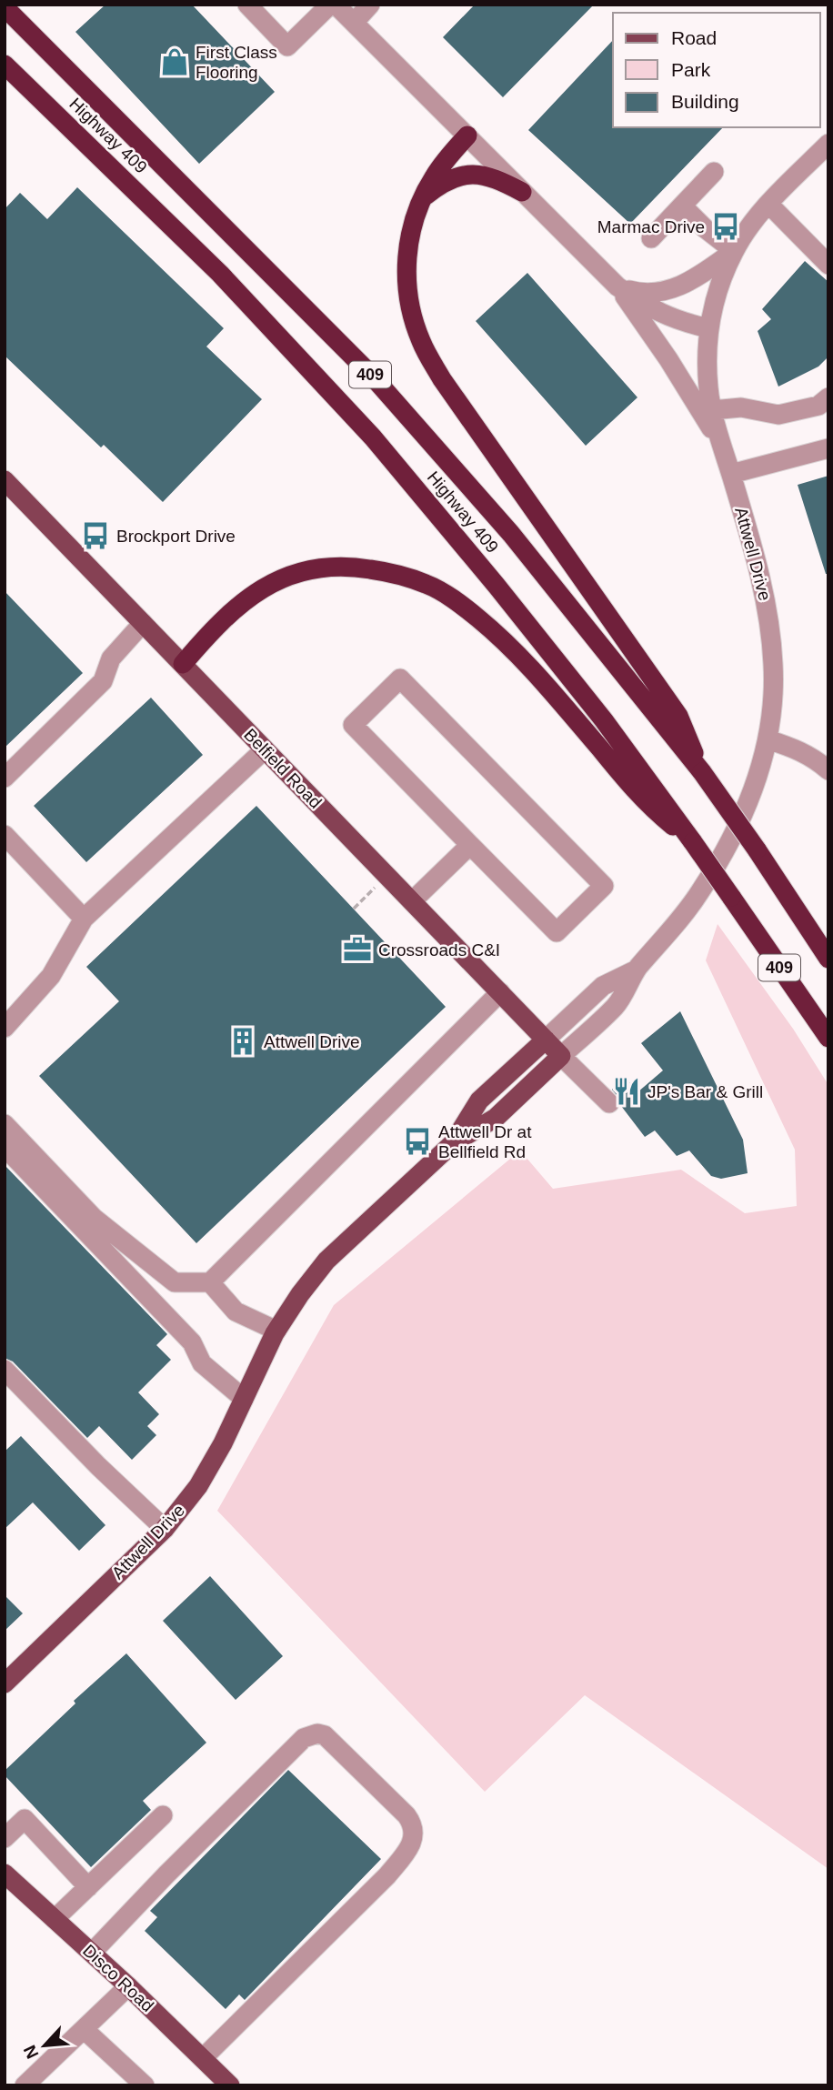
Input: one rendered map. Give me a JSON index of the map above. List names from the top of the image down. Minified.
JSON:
{"streets":{"highway":["Highway 409","409"],"main road":["Attwell Drive","Belfield Road","Disco Road"]},"crossings":[["Attwell Drive","Belfield Road"]],"places":{"shop":["First Class Flooring"],"bus stop":["Marmac Drive","Brockport Drive","Attwell Dr at Bellfield Rd"],"office":["Crossroads C&I"],"building":["Attwell Drive"],"restaurant":["JP's Bar & Grill"]},"legend":["Road","Park","Building"],"north":"bottom left"}
